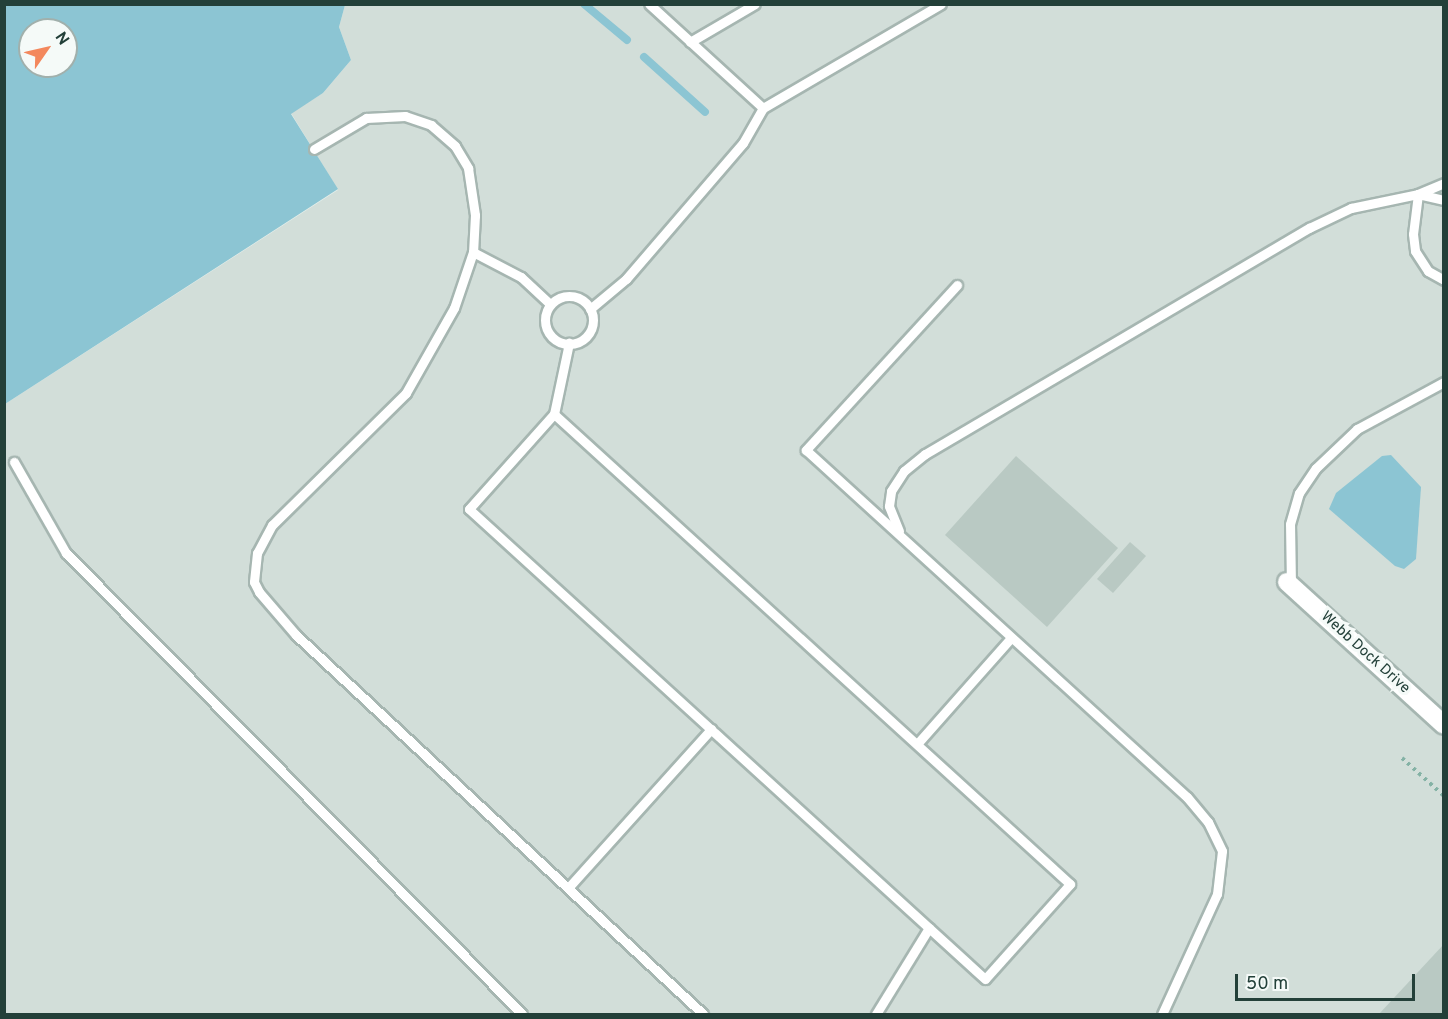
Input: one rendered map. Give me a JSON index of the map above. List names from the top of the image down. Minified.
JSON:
{"streets":{"street":["Webb Dock Drive"]},"scale_bar":"50 m","north":"top right"}
